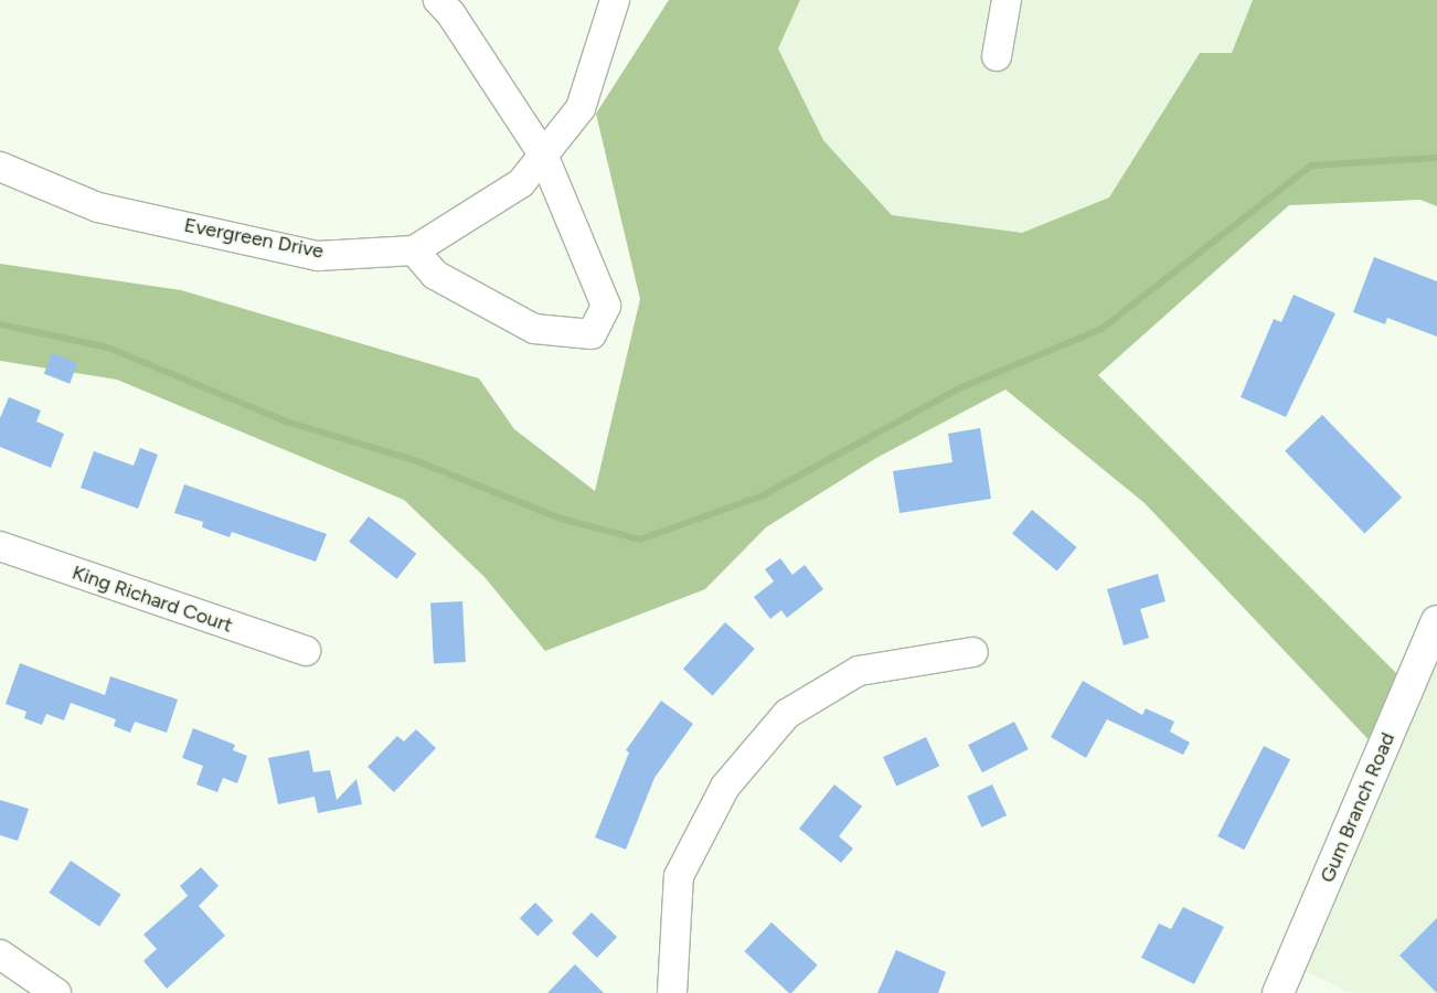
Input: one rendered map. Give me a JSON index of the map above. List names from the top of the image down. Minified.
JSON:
{"streets":{"main road":["Gum Branch Road"],"street":["Evergreen Drive","King Richard Court"]}}
